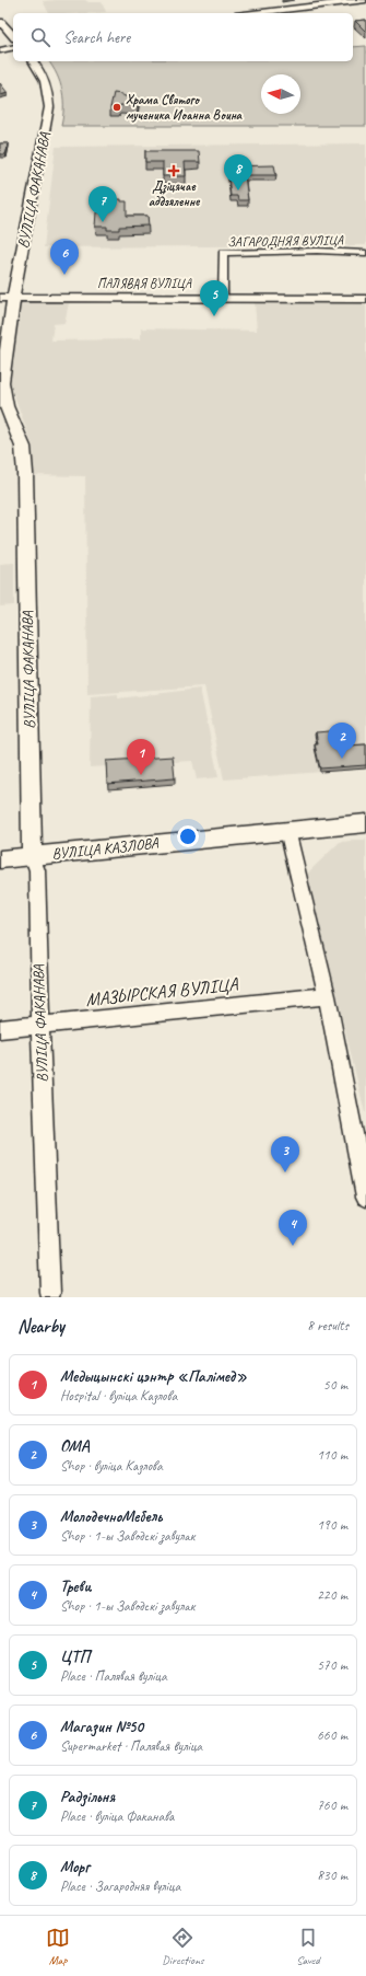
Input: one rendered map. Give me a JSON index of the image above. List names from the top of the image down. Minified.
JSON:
{"streets":{"main road":["ВУЛІЦА ФАКАНАВА","ПАЛЯВАЯ ВУЛІЦА","ВУЛІЦА КАЗЛОВА"],"street":["ЗАГАРОДНЯЯ ВУЛІЦА","МАЗЫРСКАЯ ВУЛІЦА"]},"crossings":[["ВУЛІЦА ФАКАНАВА","ПАЛЯВАЯ ВУЛІЦА"],["ВУЛІЦА ФАКАНАВА","ВУЛІЦА КАЗЛОВА"],["ВУЛІЦА ФАКАНАВА","МАЗЫРСКАЯ ВУЛІЦА"],["ЗАГАРОДНЯЯ ВУЛІЦА","ПАЛЯВАЯ ВУЛІЦА"]],"places":{"other":["Храма Святого мученика Иоанна Воина"],"health":["Дзіцячае аддзяленне"]},"north":"left","page":{"search":"Search here","pins":["8","7","6","5","2","1","3","4"],"heading":["Nearby","8 results"],"list":[{"mark":"1","name":"Медыцынскі цэнтр «Палімед»","note":"Hospital · вуліца Казлова","value":"50 m"},{"mark":"2","name":"ОМА","note":"Shop · вуліца Казлова","value":"110 m"},{"mark":"3","name":"МолодечноМебель","note":"Shop · 1-ы Заводскі завулак","value":"190 m"},{"mark":"4","name":"Треви","note":"Shop · 1-ы Заводскі завулак","value":"220 m"},{"mark":"5","name":"ЦТП","note":"Place · Палявая вуліца","value":"570 m"},{"mark":"6","name":"Магазин №50","note":"Supermarket · Палявая вуліца","value":"660 m"},{"mark":"7","name":"Радзільня","note":"Place · вуліца Факанава","value":"760 m"},{"mark":"8","name":"Морг","note":"Place · Загародняя вуліца","value":"830 m"}],"nav":["Map","Directions","Saved"]}}
